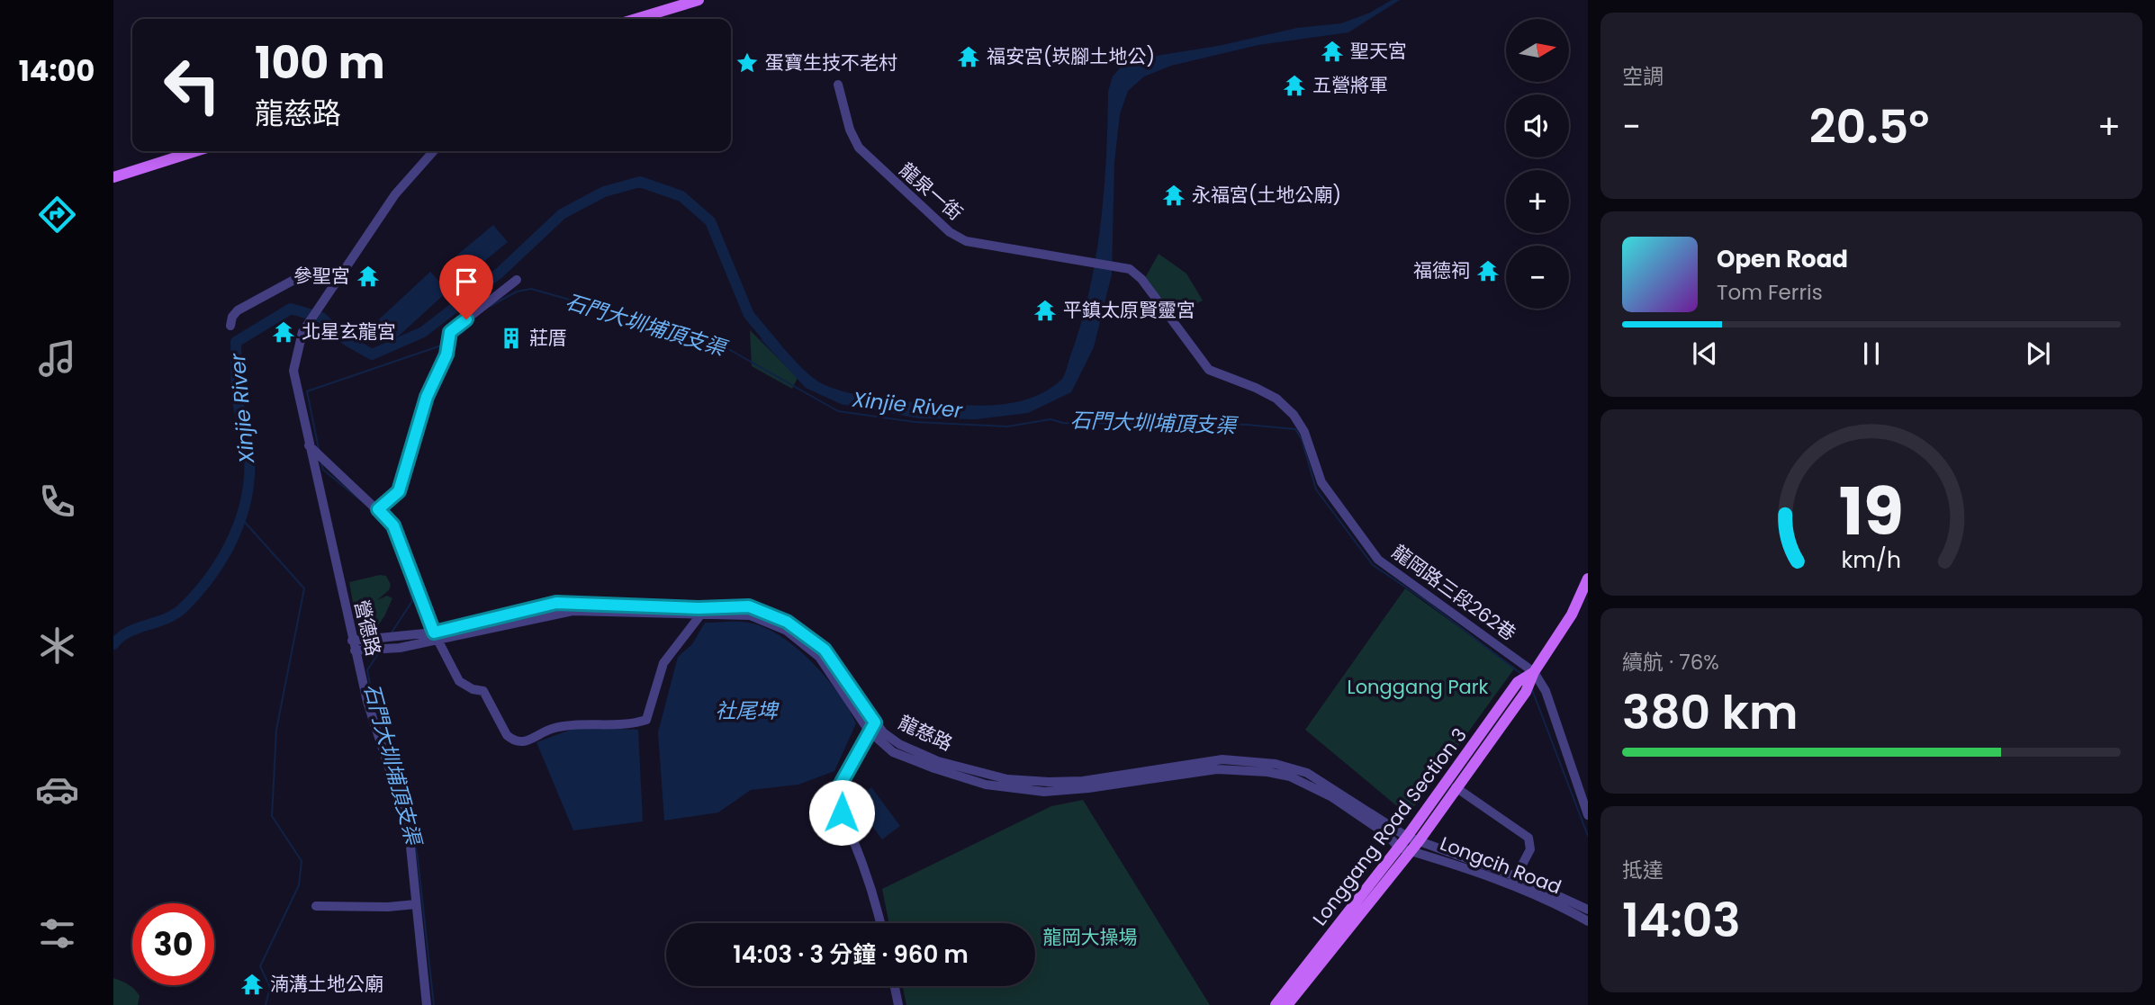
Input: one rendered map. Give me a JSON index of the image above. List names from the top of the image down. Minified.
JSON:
{"streets":{"main road":["Longgang Road Section 3"],"street":["龍泉一街","龍岡路三段262巷","營德路","龍慈路","Longcih Road"]},"crossings":[["龍泉一街","龍岡路三段262巷"],["龍岡路三段262巷","Longgang Road Section 3"],["營德路","龍慈路"],["龍慈路","Longgang Road Section 3"],["龍慈路","Longcih Road"],["Longgang Road Section 3","Longcih Road"]],"water":["石門大圳埔頂支渠","Xinjie River","社尾埤"],"parks":["Longgang Park","龍岡大操場"],"places":{"temple":["聖天宮","福安宮(崁腳土地公)","五營將軍","永福宮(土地公廟)","福德祠","參聖宮","平鎮太原賢靈宮","北星玄龍宮","湳溝土地公廟"],"place":["蛋寶生技不老村"],"building":["莊厝"]},"north":"right","page":{"tabs":"14:00","tile":["空調",["續航 · 76%","380 km"],["抵達","14:03"]],"map_buttons":["+","−"],"turn":["100 m","龍慈路"],"heat":["−","20.5°","+"],"song":["Open Road","Tom Ferris"],"limit":"30","trip":"14:03 · 3 分鐘 · 960 m","gauge":["19","km/h"]}}
